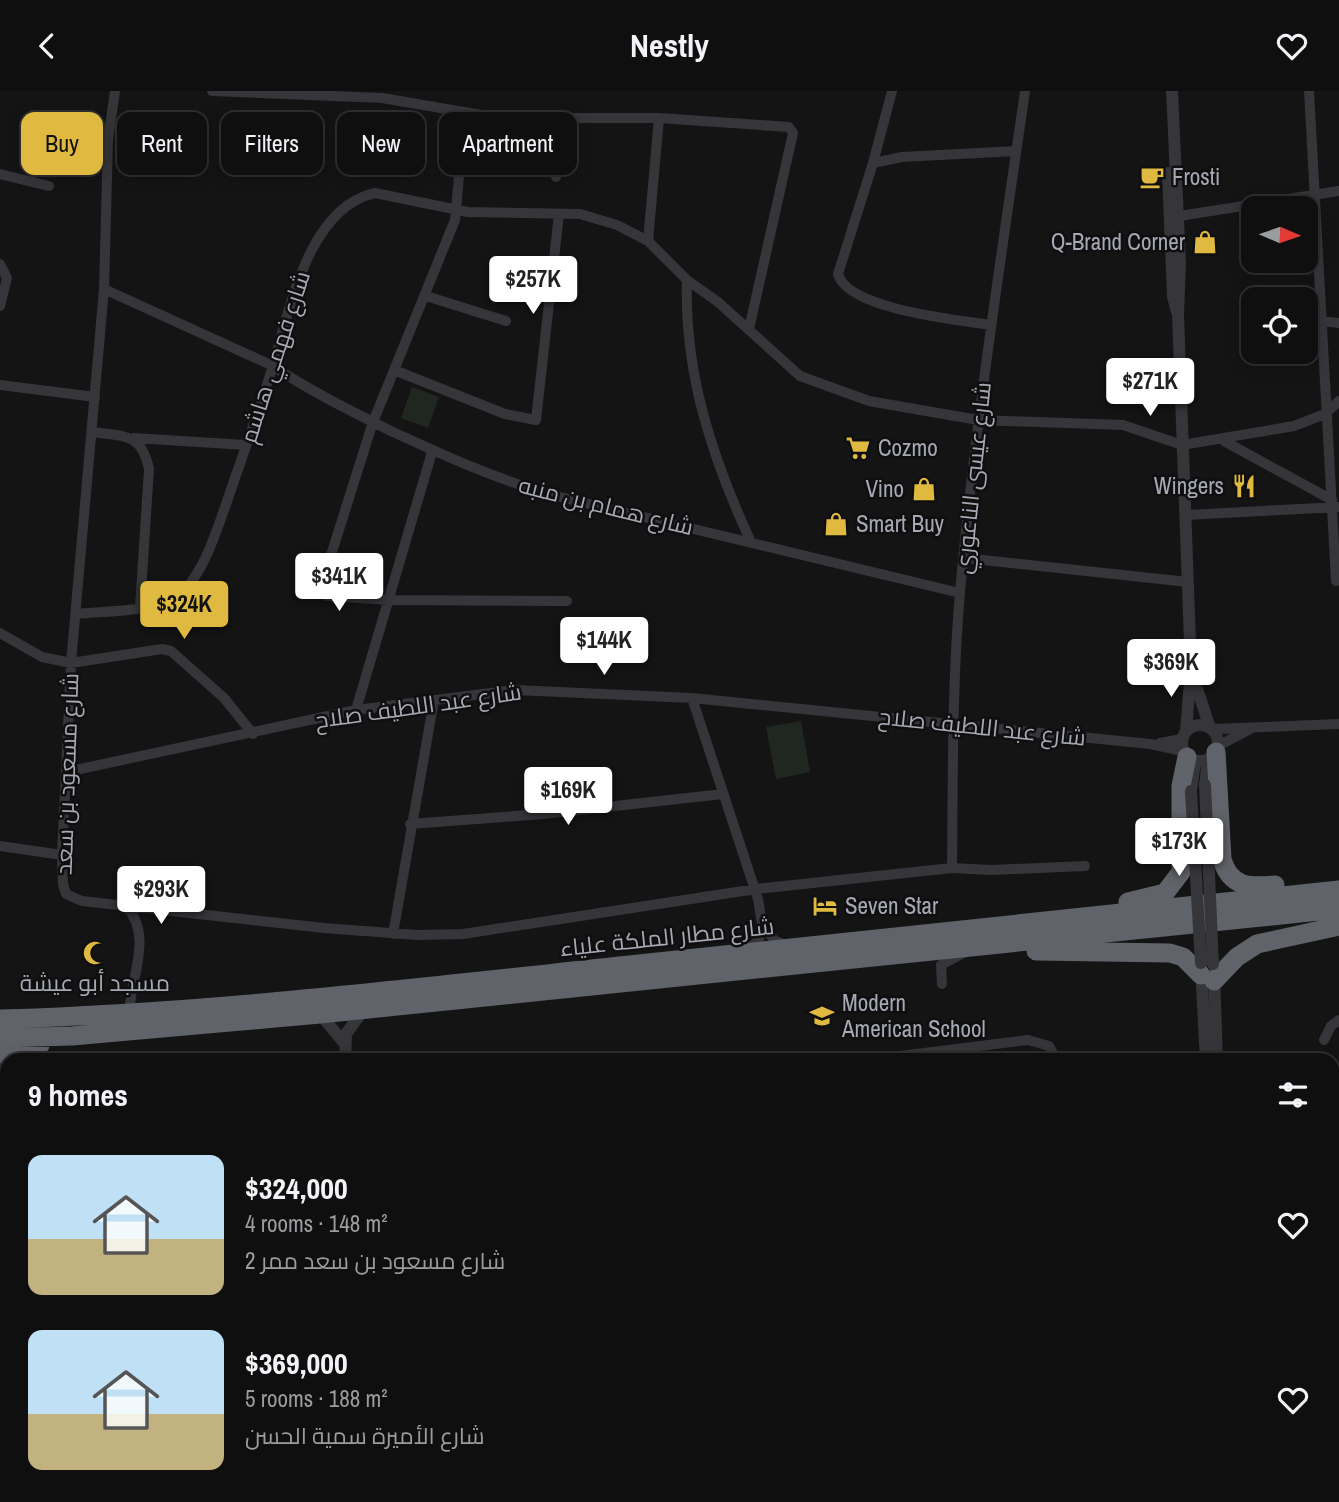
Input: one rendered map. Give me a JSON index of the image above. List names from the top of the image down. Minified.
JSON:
{"streets":{"highway":["شارع مطار الملكة علياء"],"street":["شارع فهمي هاشم","شارع عيسى الناعوري","شارع همام بن منبه","شارع عبد اللطيف صلاح","شارع مسعود بن سعد"]},"crossings":[["شارع فهمي هاشم","شارع عيسى الناعوري"],["شارع فهمي هاشم","شارع همام بن منبه"],["شارع فهمي هاشم","شارع مسعود بن سعد"],["شارع عيسى الناعوري","شارع همام بن منبه"],["شارع عيسى الناعوري","شارع عبد اللطيف صلاح"],["شارع عيسى الناعوري","شارع مسعود بن سعد"],["شارع همام بن منبه","شارع مسعود بن سعد"],["شارع عبد اللطيف صلاح","شارع مسعود بن سعد"]],"places":{"cafe":["Frosti"],"shop":["Q-Brand Corner","Vino","Smart Buy"],"supermarket":["Cozmo"],"restaurant":["Wingers"],"hotel":["Seven Star"],"mosque":["مسجد أبو عيشة"],"school or university":["Modern American School"]},"north":"right","page":{"header":"Nestly","chip":["Buy","Rent","Filters","New","Apartment"],"price":["$257K","$271K","$341K","$324K","$144K","$369K","$169K","$173K","$293K"],"heading":"9 homes","list":[{"name":"$324,000","note":"4 rooms · 148 m² · شارع مسعود بن سعد ممر 2"},{"name":"$369,000","note":"5 rooms · 188 m² · شارع الأميرة سمية الحسن"}]}}
